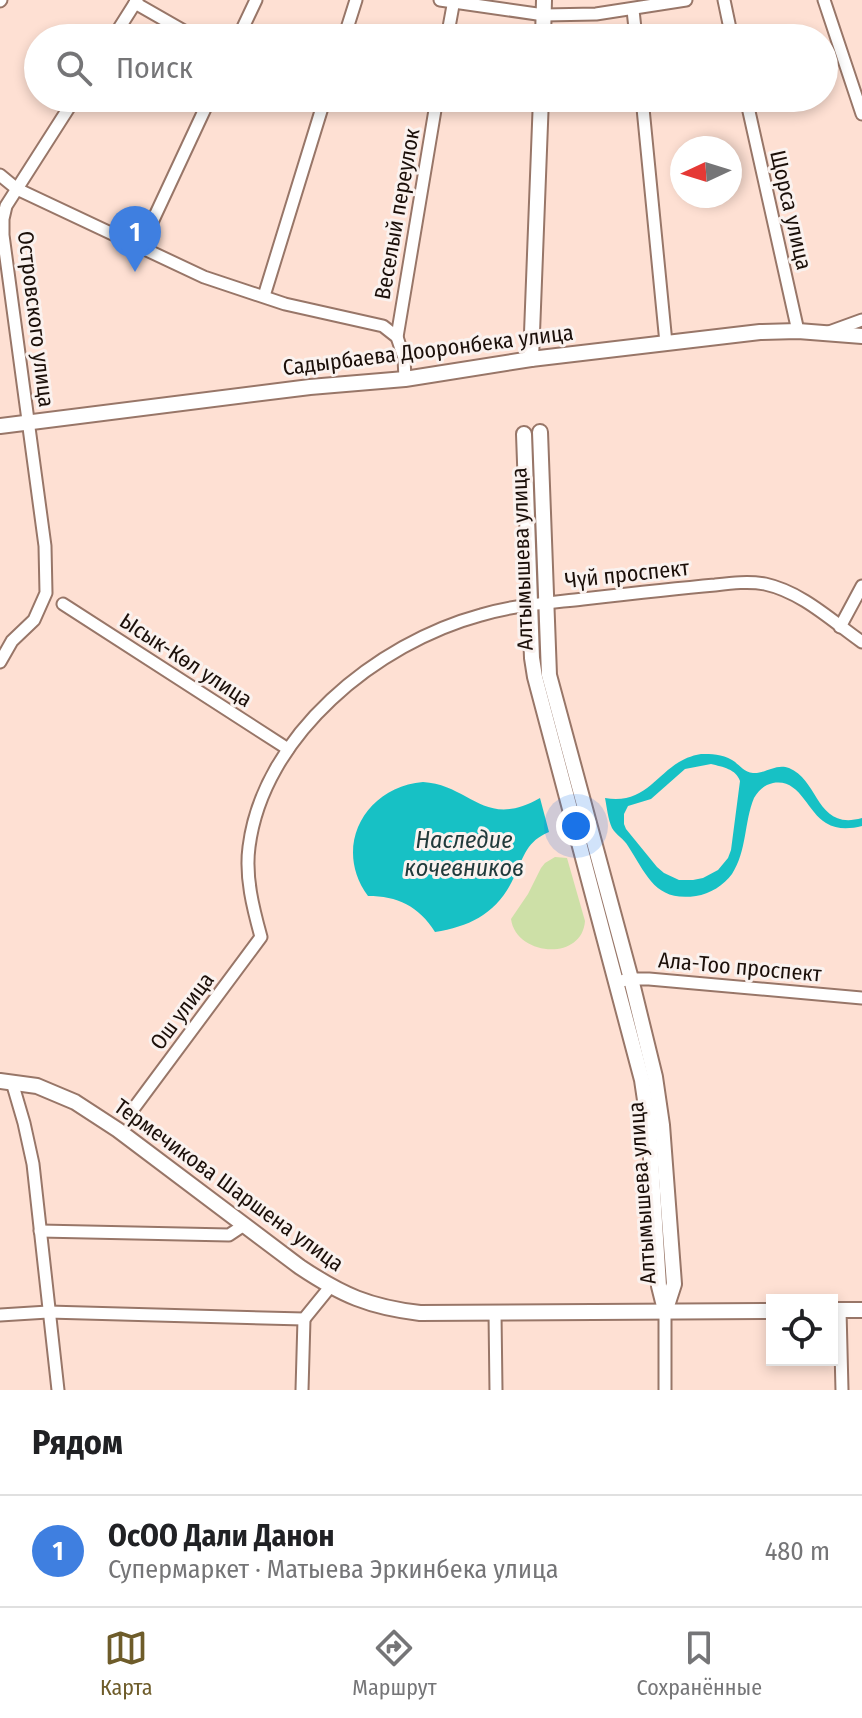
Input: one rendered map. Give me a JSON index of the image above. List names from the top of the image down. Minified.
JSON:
{"streets":{"street":["Щорса улица","Веселый переулок","Островского улица","Садырбаева Дооронбека улица","Алтымышева улица","Чүй проспект","Ысык-Көл улица","Ала-Тоо проспект","Ош улица","Термечикова Шаршена улица"]},"crossings":[["Щорса улица","Садырбаева Дооронбека улица"],["Островского улица","Садырбаева Дооронбека улица"],["Алтымышева улица","Чүй проспект"],["Алтымышева улица","Ала-Тоо проспект"],["Алтымышева улица","Термечикова Шаршена улица"],["Чүй проспект","Ысык-Көл улица"],["Чүй проспект","Ош улица"]],"water":["Наследие кочевников"],"north":"left","page":{"search":"Поиск","pins":"1","heading":"Рядом","list":[{"mark":"1","name":"ОсОО Дали Данон","note":"Супермаркет · Матыева Эркинбека улица","value":"480 m"}],"nav":["Карта","Маршрут","Сохранённые"]}}
